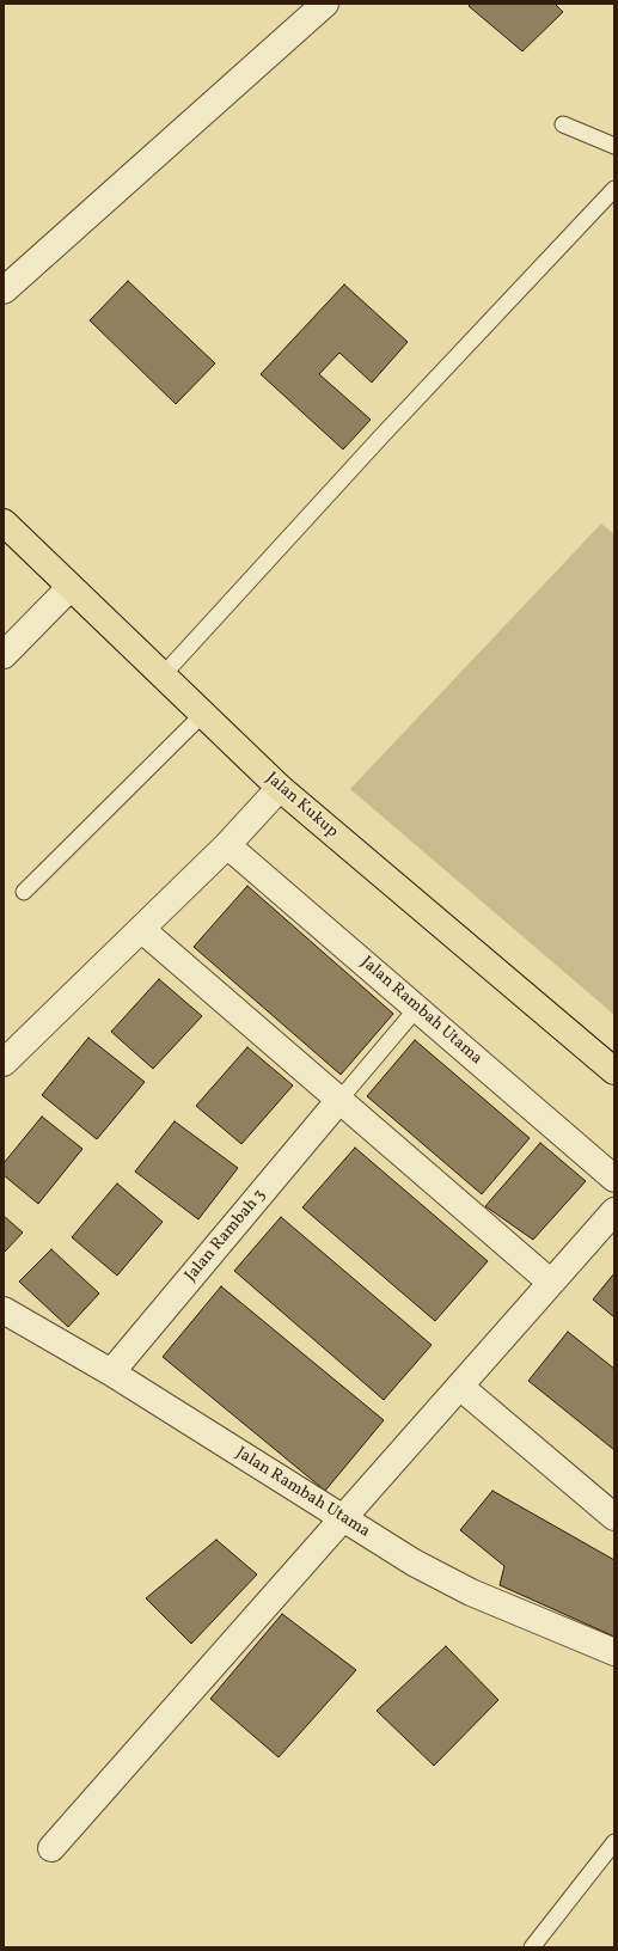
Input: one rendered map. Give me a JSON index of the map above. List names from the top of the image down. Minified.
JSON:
{"streets":{"main road":["Jalan Kukup"],"street":["Jalan Rambah Utama","Jalan Rambah 3"]},"crossings":[["Jalan Rambah Utama","Jalan Rambah 3"]]}
